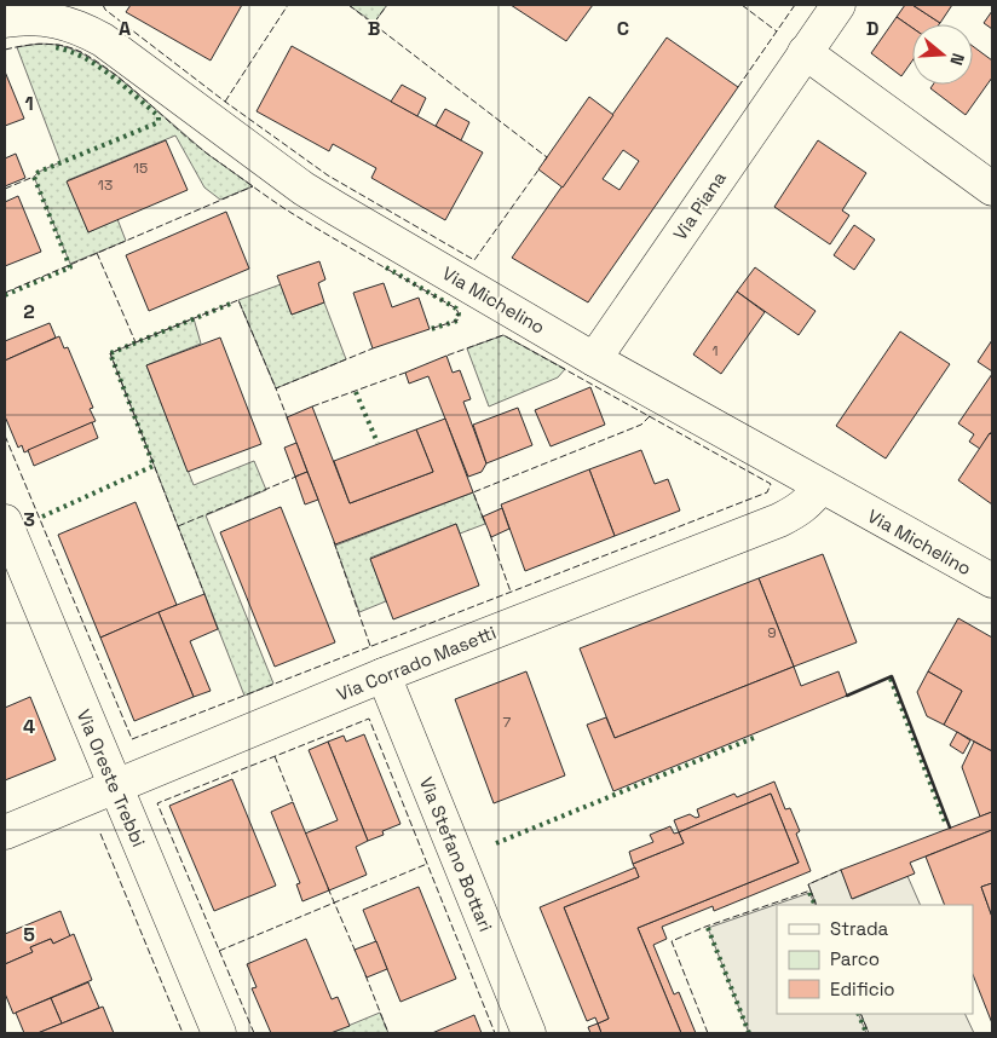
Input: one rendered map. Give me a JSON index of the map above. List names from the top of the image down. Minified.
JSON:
{"streets":{"street":["Via Piana","Via Michelino","Via Corrado Masetti","Via Oreste Trebbi","Via Stefano Bottari"]},"crossings":[["Via Piana","Via Michelino"],["Via Michelino","Via Corrado Masetti"],["Via Corrado Masetti","Via Oreste Trebbi"],["Via Corrado Masetti","Via Stefano Bottari"]],"house_numbers":["15","13","1","9","7"],"legend":["Strada","Parco","Edificio"],"north":"right","grid":{"columns":["A","B","C","D"],"rows":["1","2","3","4","5"]}}
